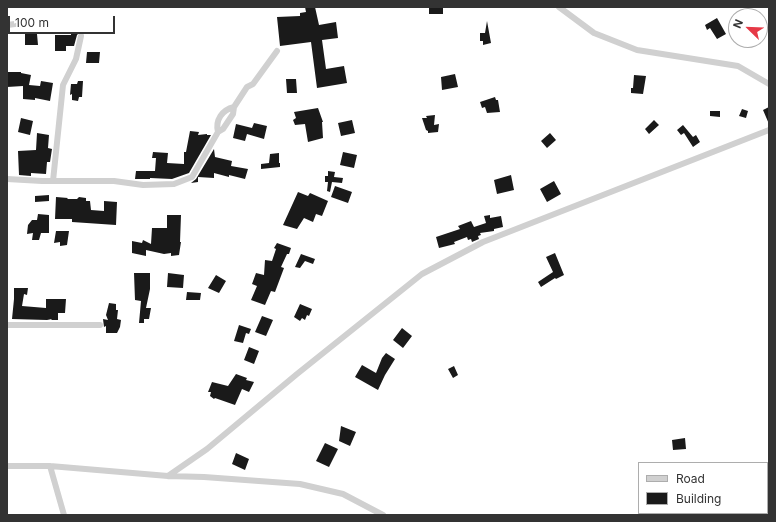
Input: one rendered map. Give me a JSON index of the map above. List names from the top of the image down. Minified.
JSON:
{"legend":["Road","Building"],"scale_bar":"100 m","north":"top left"}
